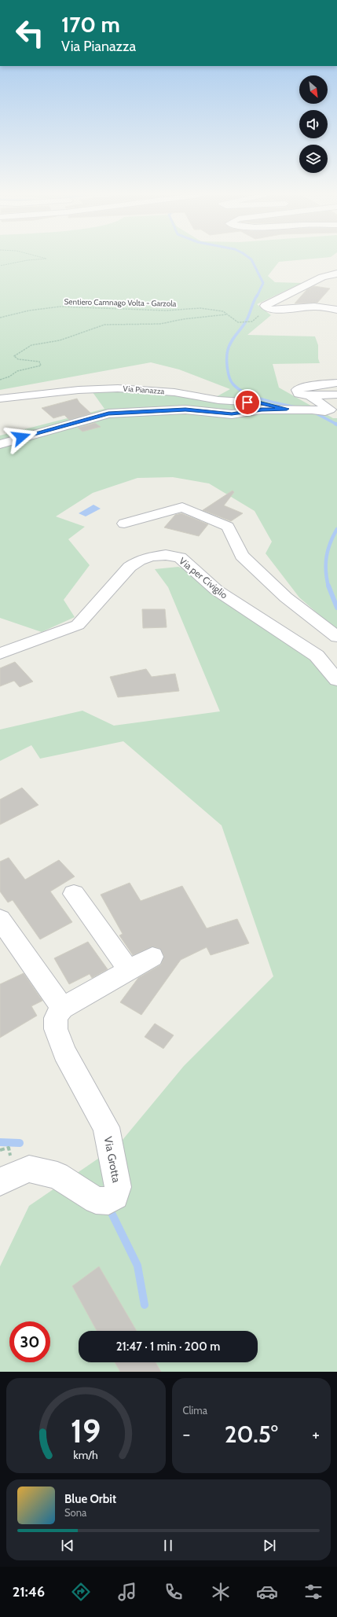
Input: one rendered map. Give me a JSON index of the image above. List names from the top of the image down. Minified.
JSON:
{"streets":{"street":["Via Pianazza","Via per Civiglio","Via Grotta"],"path":["Sentiero Camnago Volta - Garzola"]},"north":"bottom right","page":{"turn":["170 m","Via Pianazza"],"limit":"30","trip":"21:47 · 1 min · 200 m","tile":"Clima","heat":["−","20.5°","+"],"song":["Blue Orbit","Sona"],"tabs":"21:46","gauge":["19","km/h"]}}
